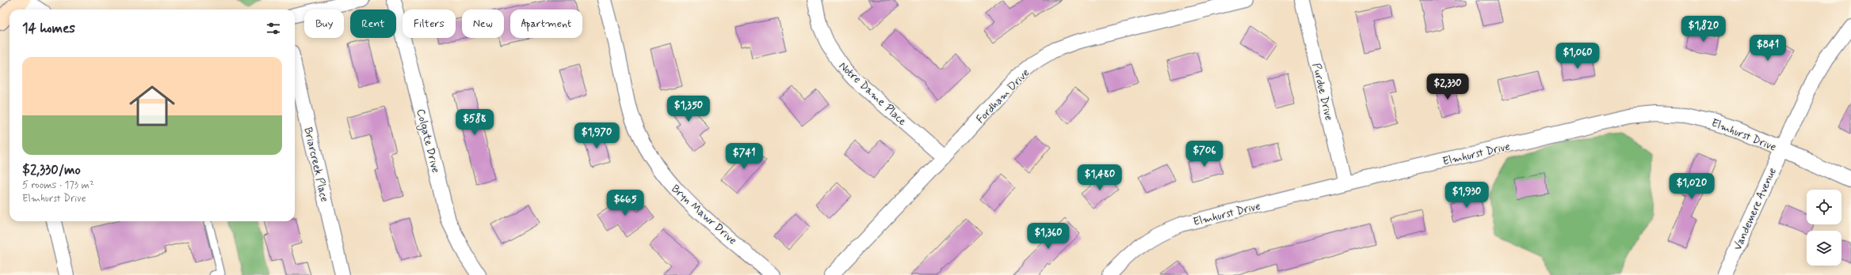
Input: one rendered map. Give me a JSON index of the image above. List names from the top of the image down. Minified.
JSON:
{"streets":{"street":["Purdue Drive","Notre Dame Place","Fordham Drive","Elmhurst Drive","Colgate Drive","Briarcreek Place","Vandemere Avenue","Bryn Mawr Drive"]},"crossings":[["Purdue Drive","Elmhurst Drive"],["Notre Dame Place","Fordham Drive"],["Elmhurst Drive","Vandemere Avenue"]],"page":{"chip":["Buy","Rent","Filters","New","Apartment"],"heading":"14 homes","price":["$1,820","$841","$1,060","$2,330","$1,350","$588","$1,970","$706","$741","$1,480","$1,020","$1,930","$665","$1,360"],"list":[{"name":"$2,330/mo","note":"5 rooms · 173 m² · Elmhurst Drive"}]}}
